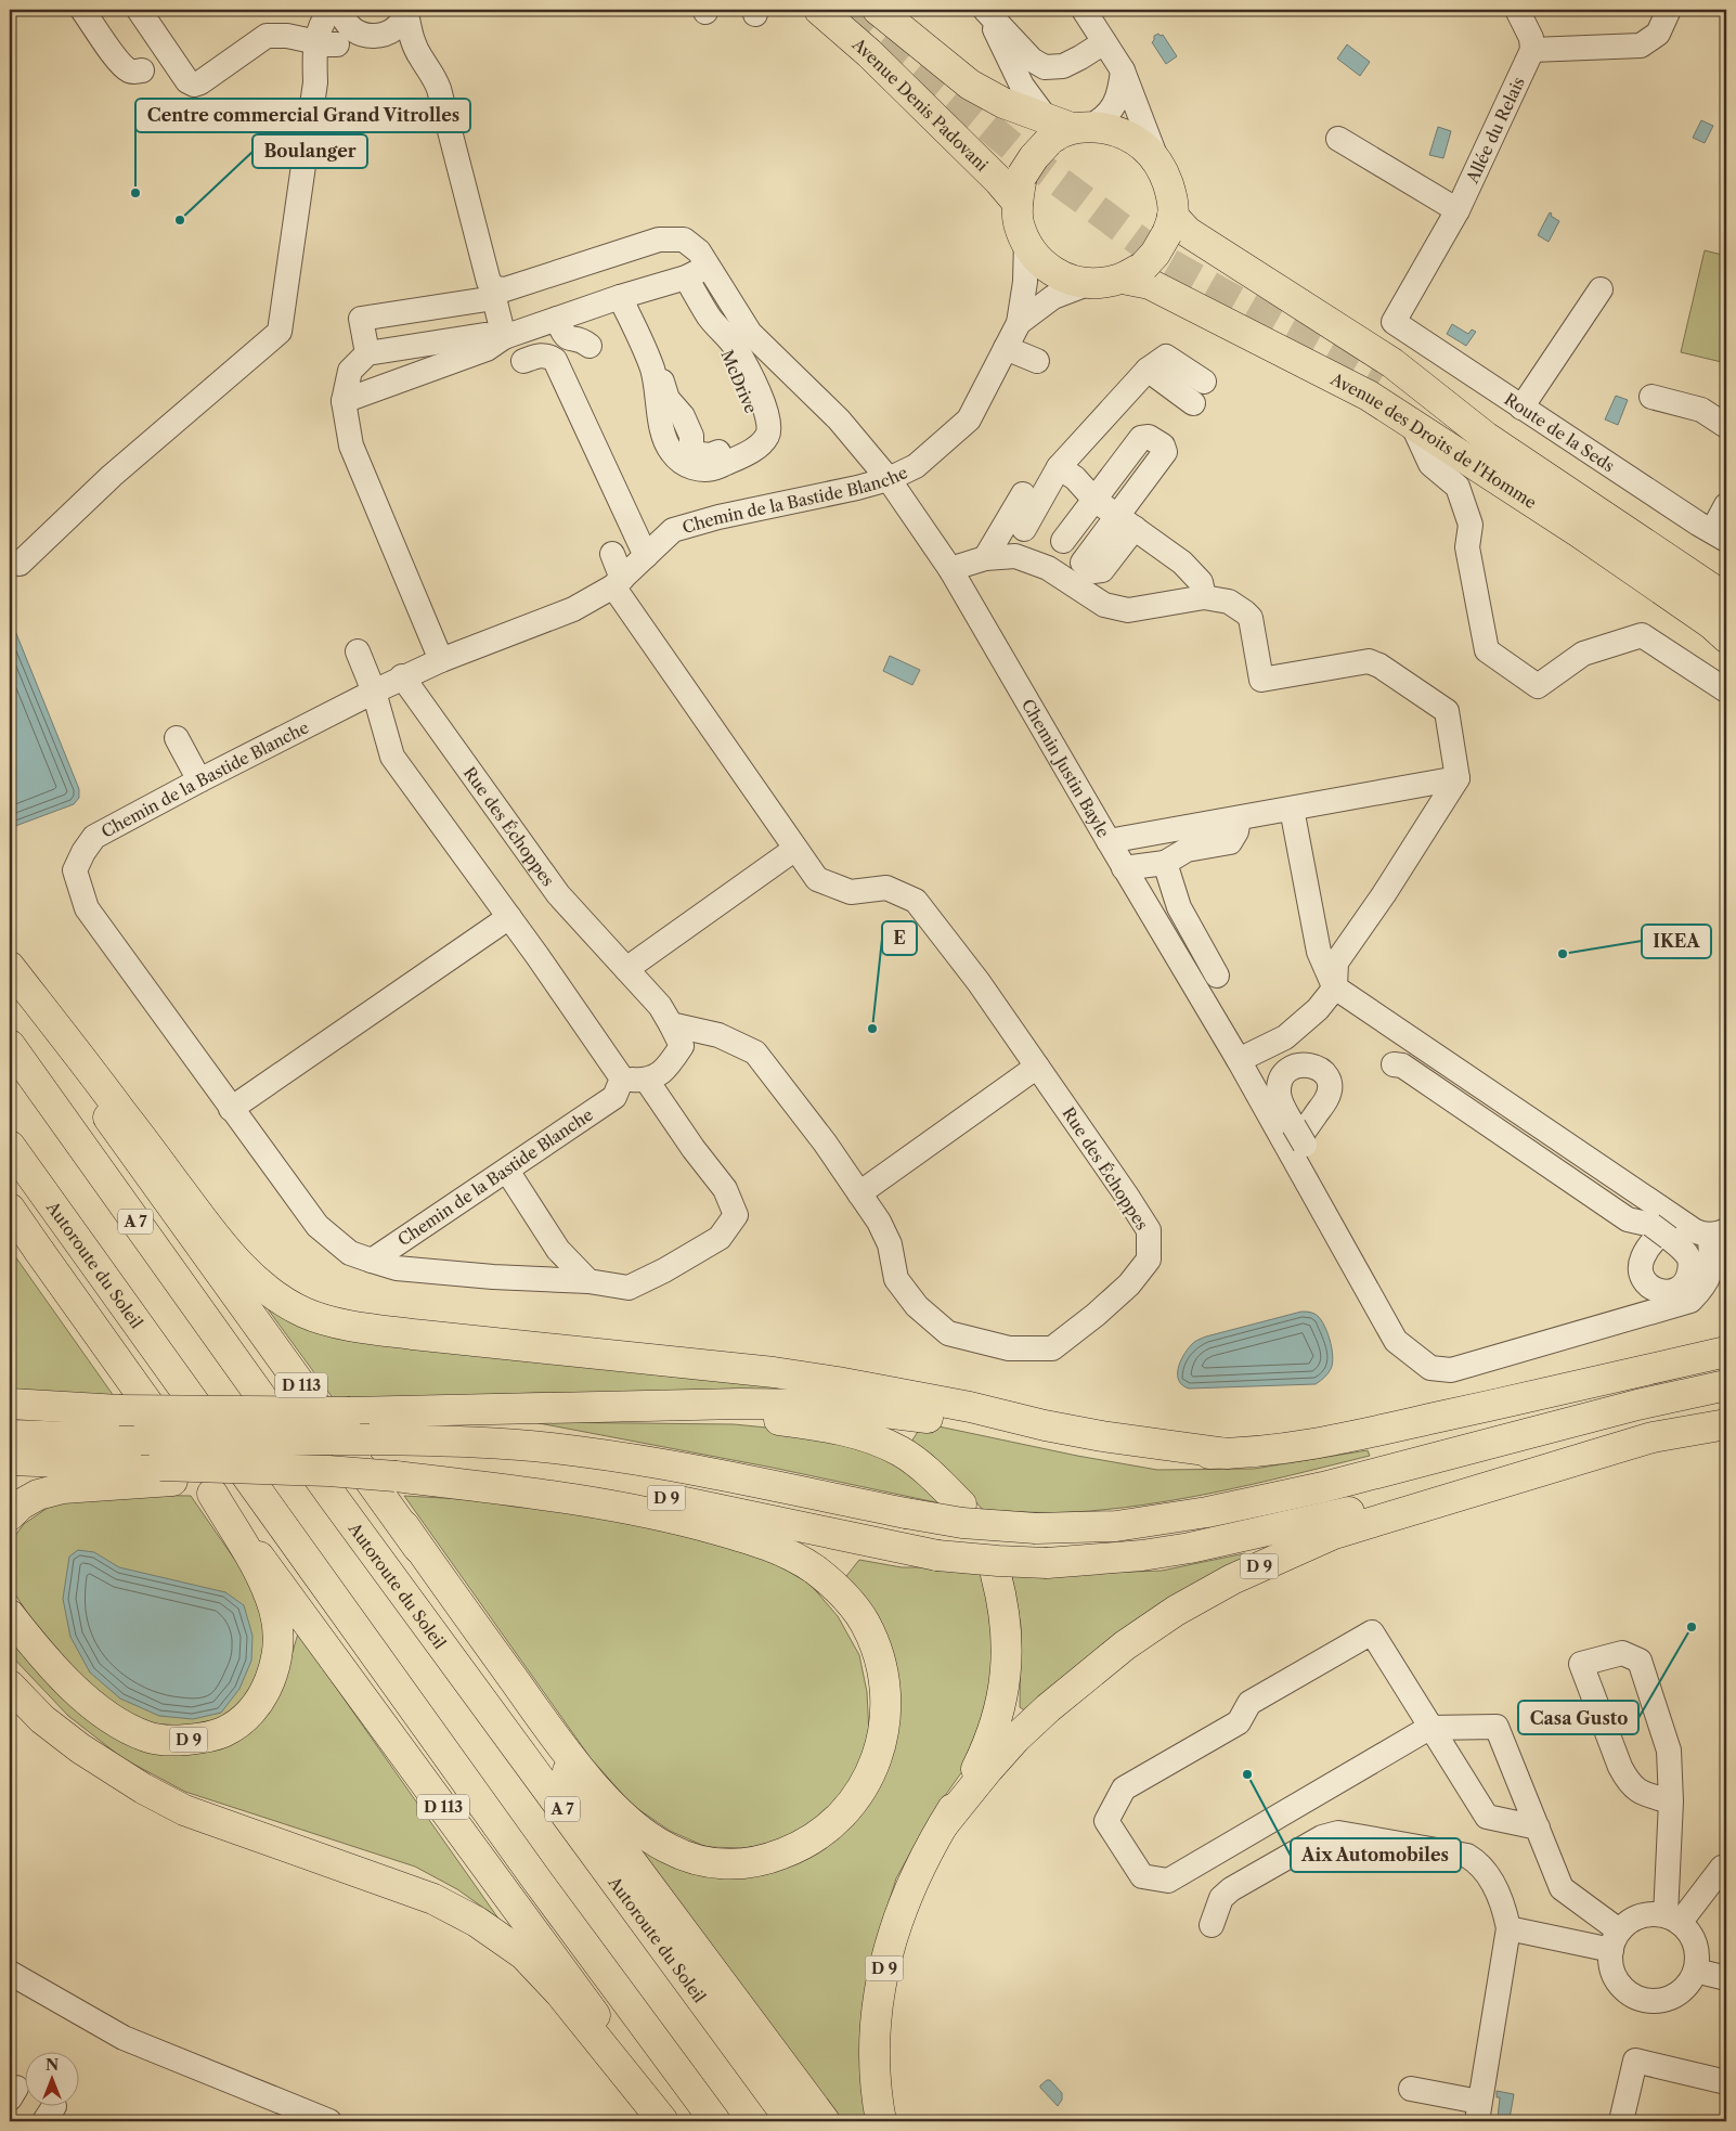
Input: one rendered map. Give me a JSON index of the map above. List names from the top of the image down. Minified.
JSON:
{"streets":{"main road":["Avenue Denis Padovani","Avenue des Droits de l'Homme","A 7","Autoroute du Soleil","D 113","D 9"],"street":["Allée du Relais","McDrive","Route de la Seds","Chemin de la Bastide Blanche","Chemin Justin Bayle","Rue des Échoppes"]},"crossings":[["Avenue Denis Padovani","Avenue des Droits de l'Homme"],["Allée du Relais","Route de la Seds"],["Chemin de la Bastide Blanche","Chemin Justin Bayle"],["Chemin de la Bastide Blanche","Rue des Échoppes"],["D 113","D 9"]],"places":["Centre commercial Grand Vitrolles","Boulanger","IKEA","E","Casa Gusto","Aix Automobiles"],"north":"top"}
